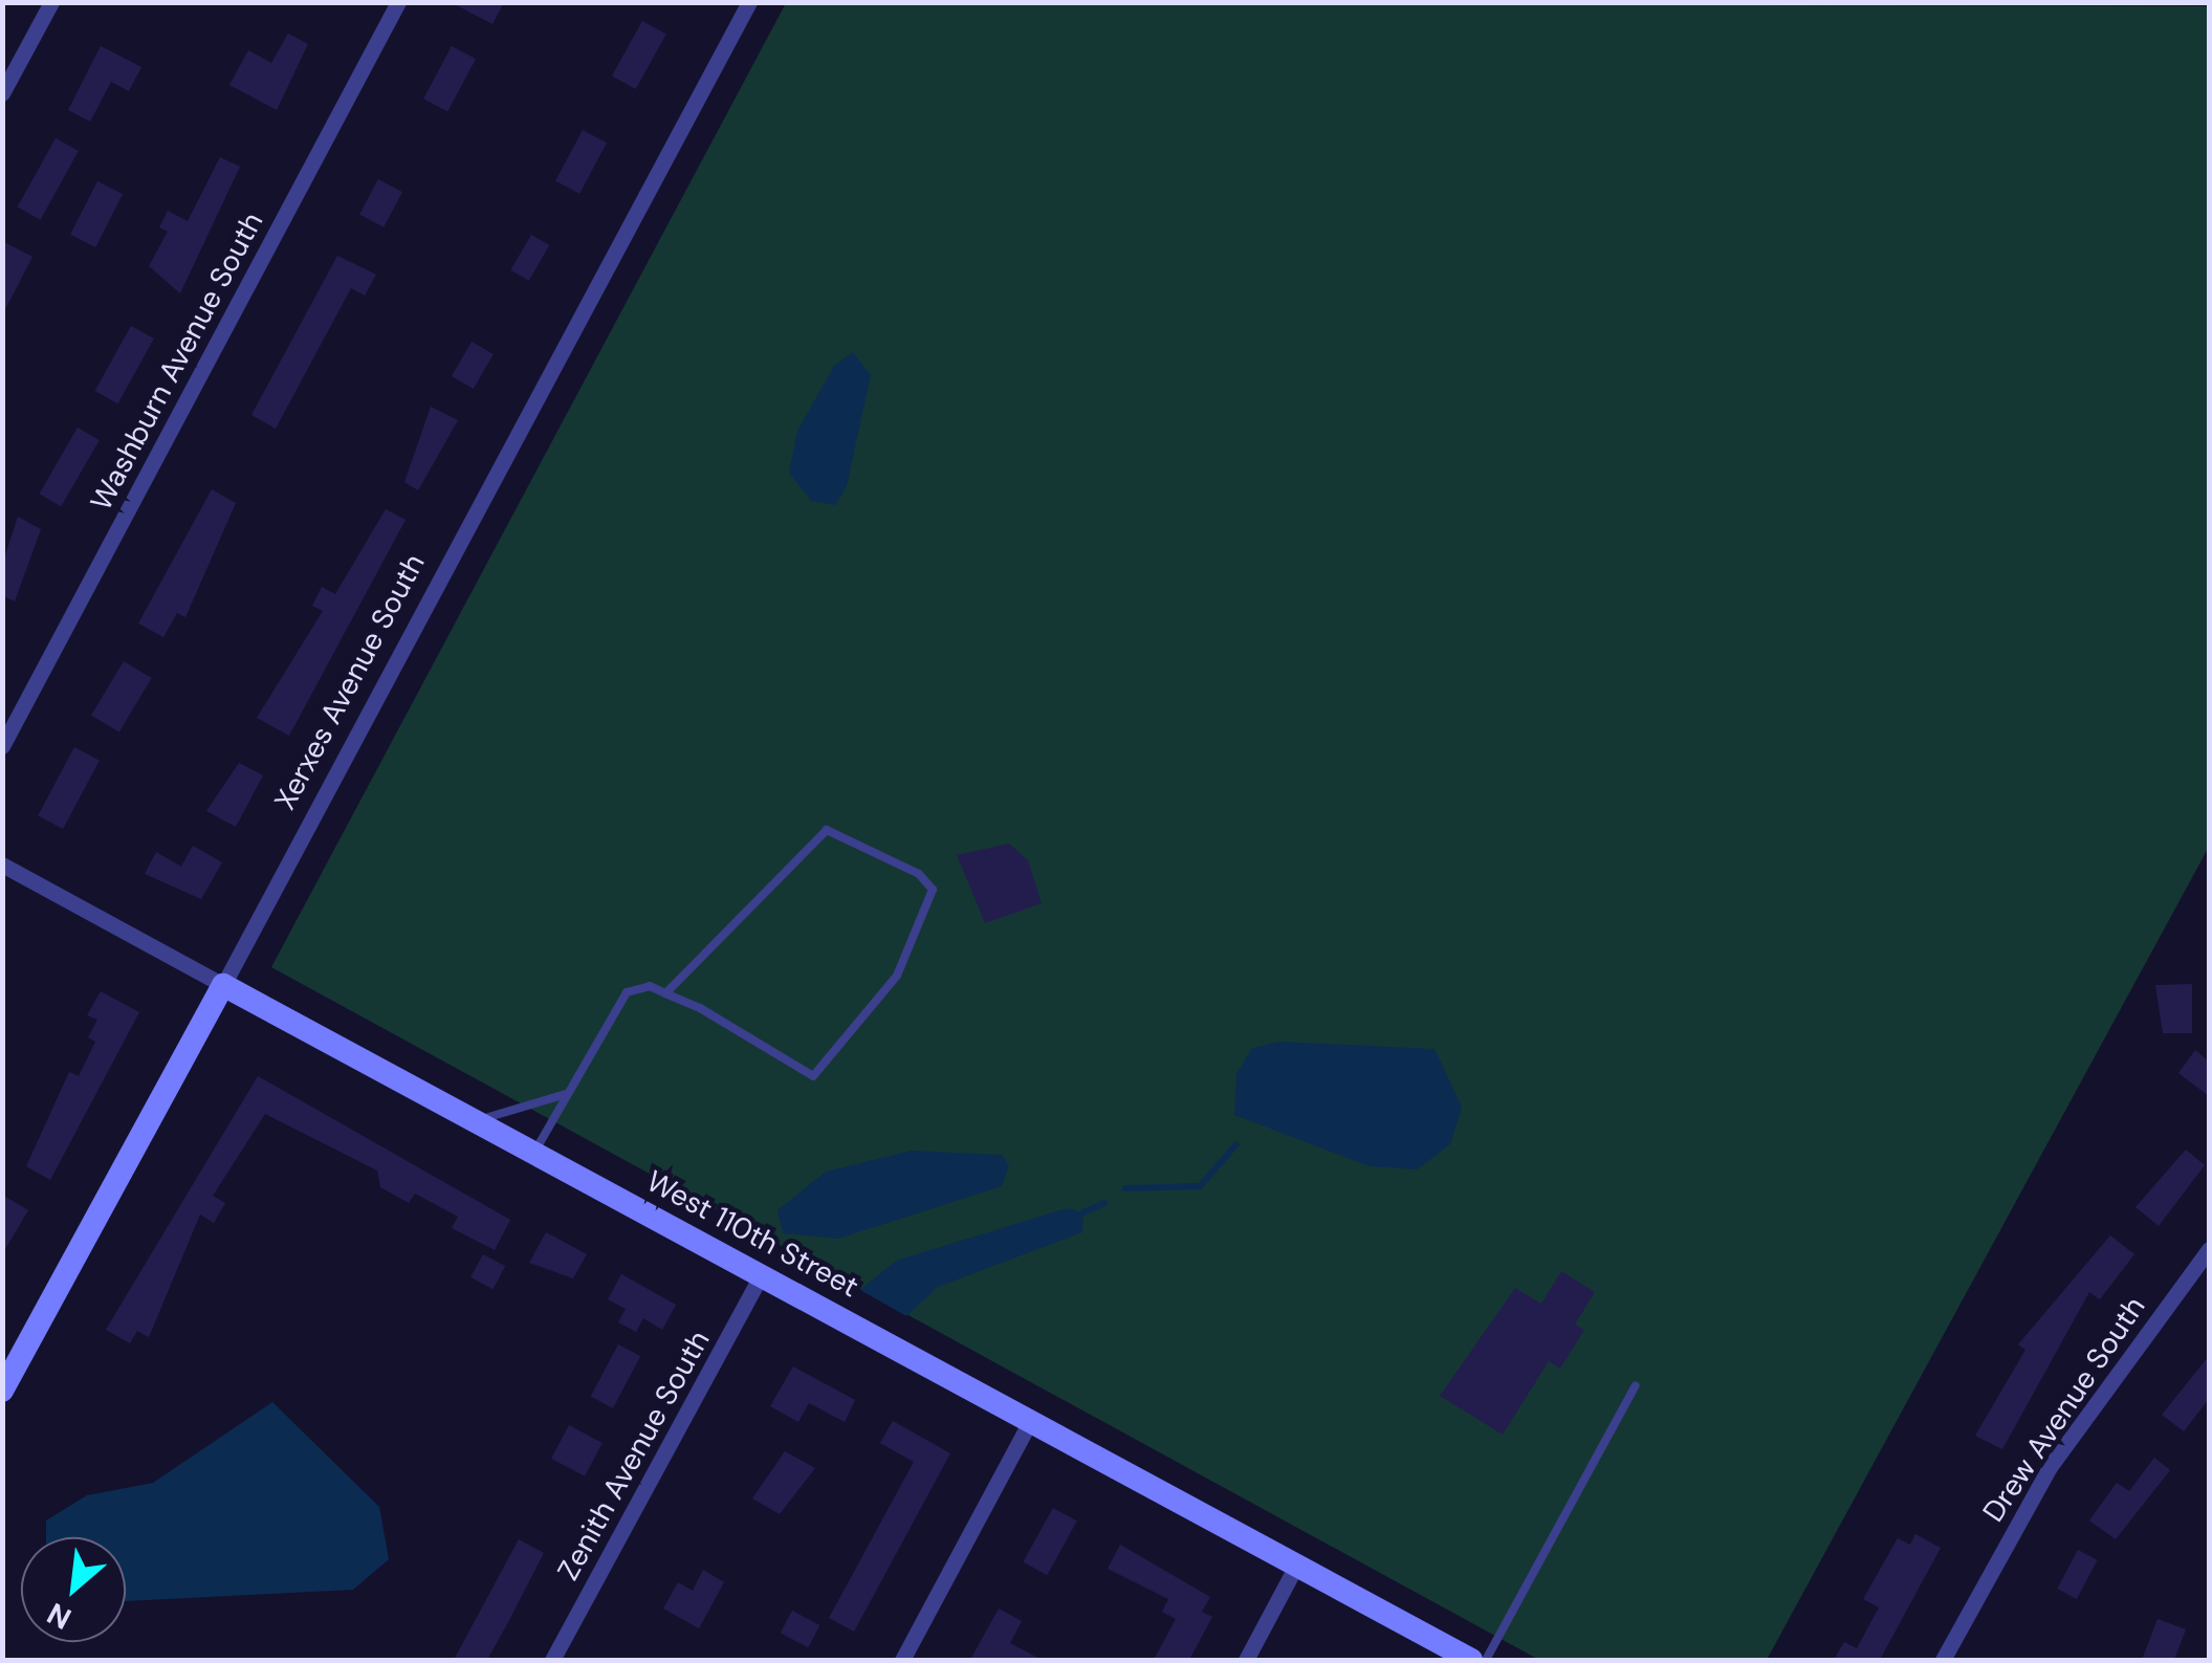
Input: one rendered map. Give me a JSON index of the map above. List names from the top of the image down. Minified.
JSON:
{"streets":{"street":["Washburn Avenue South","Xerxes Avenue South","West 110th Street","Drew Avenue South","Zenith Avenue South"]},"crossings":[["Xerxes Avenue South","West 110th Street"],["West 110th Street","Zenith Avenue South"]],"north":"bottom left"}
